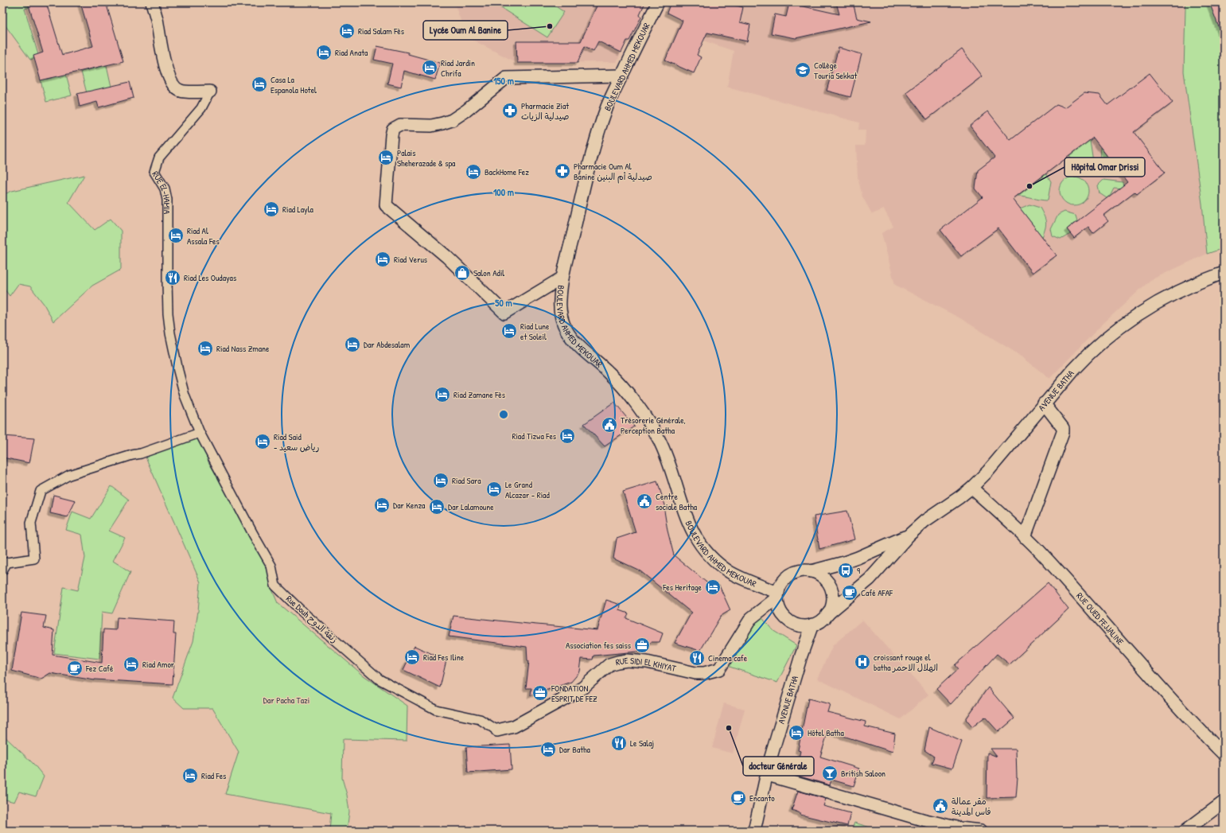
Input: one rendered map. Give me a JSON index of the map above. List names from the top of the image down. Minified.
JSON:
{"streets":{"street":["BOULEVARD AHMED MEKOUAR","RUE EL-HAMIA","AVENUE BATHA","Rue Douh زنقة الدوح","RUE OUED FEJJALINE","RUE SIDI EL KHIYAT"]},"crossings":[["BOULEVARD AHMED MEKOUAR","AVENUE BATHA"],["BOULEVARD AHMED MEKOUAR","RUE SIDI EL KHIYAT"],["RUE EL-HAMIA","Rue Douh زنقة الدوح"],["AVENUE BATHA","RUE OUED FEJJALINE"],["AVENUE BATHA","RUE SIDI EL KHIYAT"],["Rue Douh زنقة الدوح","RUE SIDI EL KHIYAT"]],"parks":["Dar Pacha Tazi"],"places":{"other":["Lycée Oum Al Banine","Hôpital Omar Drissi","docteur Générale"],"hotel":["Riad Salam Fès","Riad Anata","Riad Jardin Chrifa","Casa La Espanola Hotel","Palais Sheherazade & spa","BackHome Fez","Riad Layla","Riad Al Assala Fes","Riad Verus","Riad Lune et Soleil","Dar Abdesalam","Riad Nass Zmane","Riad Zamane Fès","Riad Tizwa Fes","Riad Said - رياض سعيد","Riad Sara","Le Grand Alcazar - Riad","Dar Kenza","Dar Lalamoune","Fes Heritage","Riad Fes Iline","Riad Amor","Hôtel Batha","Dar Batha","Riad Fes"],"school or university":["Collège Touria Sekkat"],"pharmacy":["Pharmacie Ziat صيدلية الزيات","Pharmacie Oum Al Banine صيدلية أم البنين"],"shop":["Salon Adil"],"restaurant":["Riad Les Oudayas","Cinema cafe","Le Salaj"],"public building":["Trésorerie Générale, Perception Batha","Centre sociale Batha","مقر عمالة فاس المدينة"],"bus stop":["9"],"cafe":["Café AFAF","Fez Café","Encanto"],"office":["Association fes saiss","FONDATION ESPRIT DE FEZ"],"hospital":["croissant rouge el batha الهلال الاحمر"],"bar":["British Saloon"]},"rings":["150 m","100 m","50 m"]}
